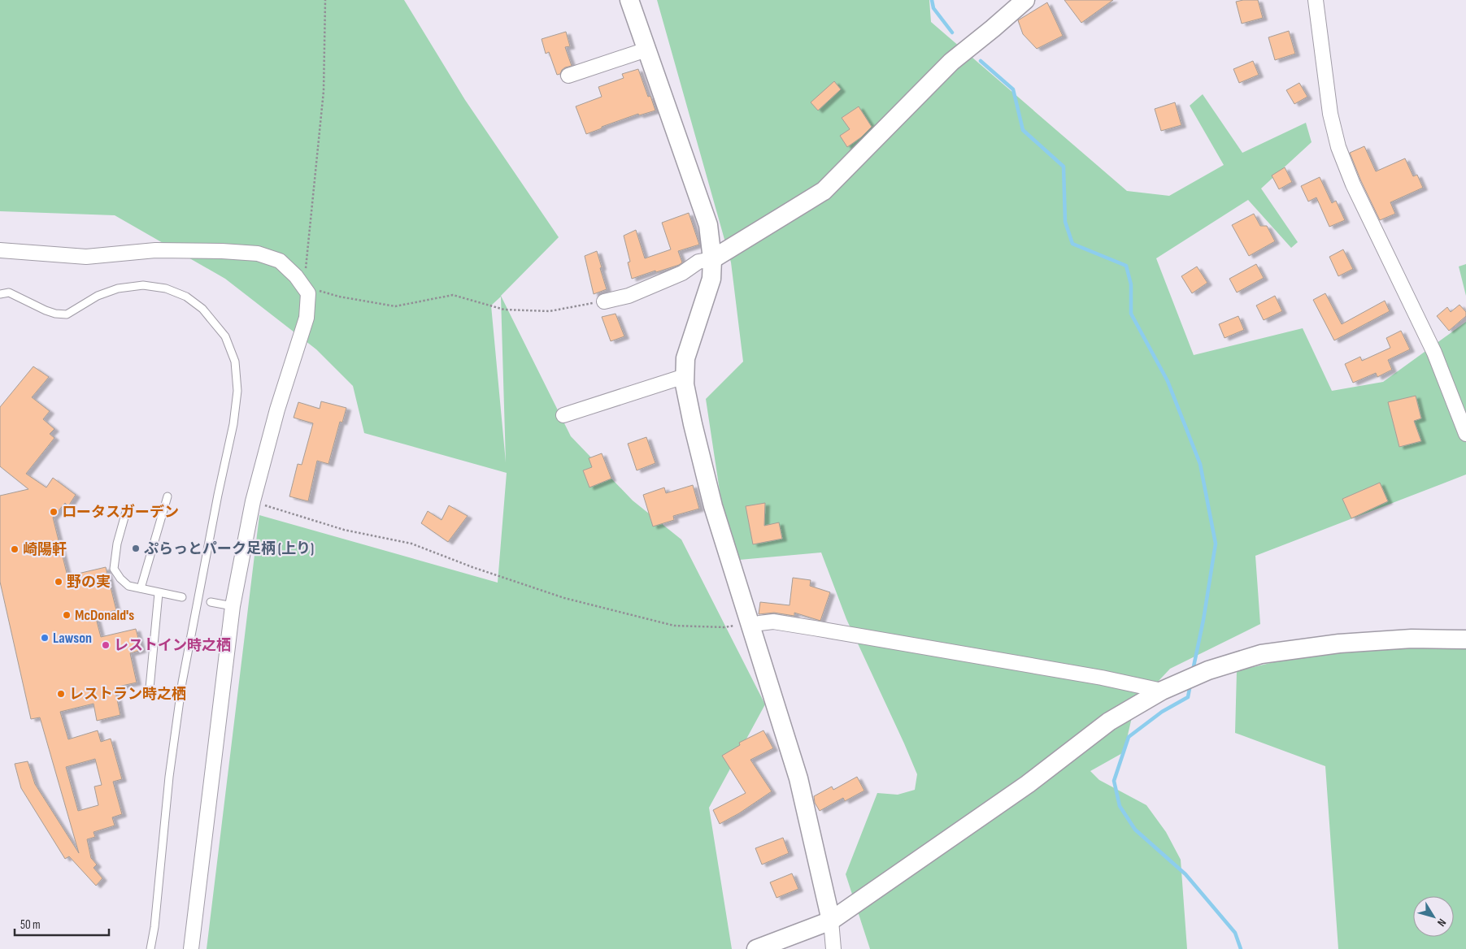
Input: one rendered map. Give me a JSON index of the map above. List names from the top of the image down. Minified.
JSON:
{"places":["ロータスガーデン","ぷらっとパーク足柄 (上り)","崎陽軒","野の実","McDonald's","Lawson","レストイン時之栖","レストラン時之栖"],"scale_bar":"50 m","north":"bottom right"}
